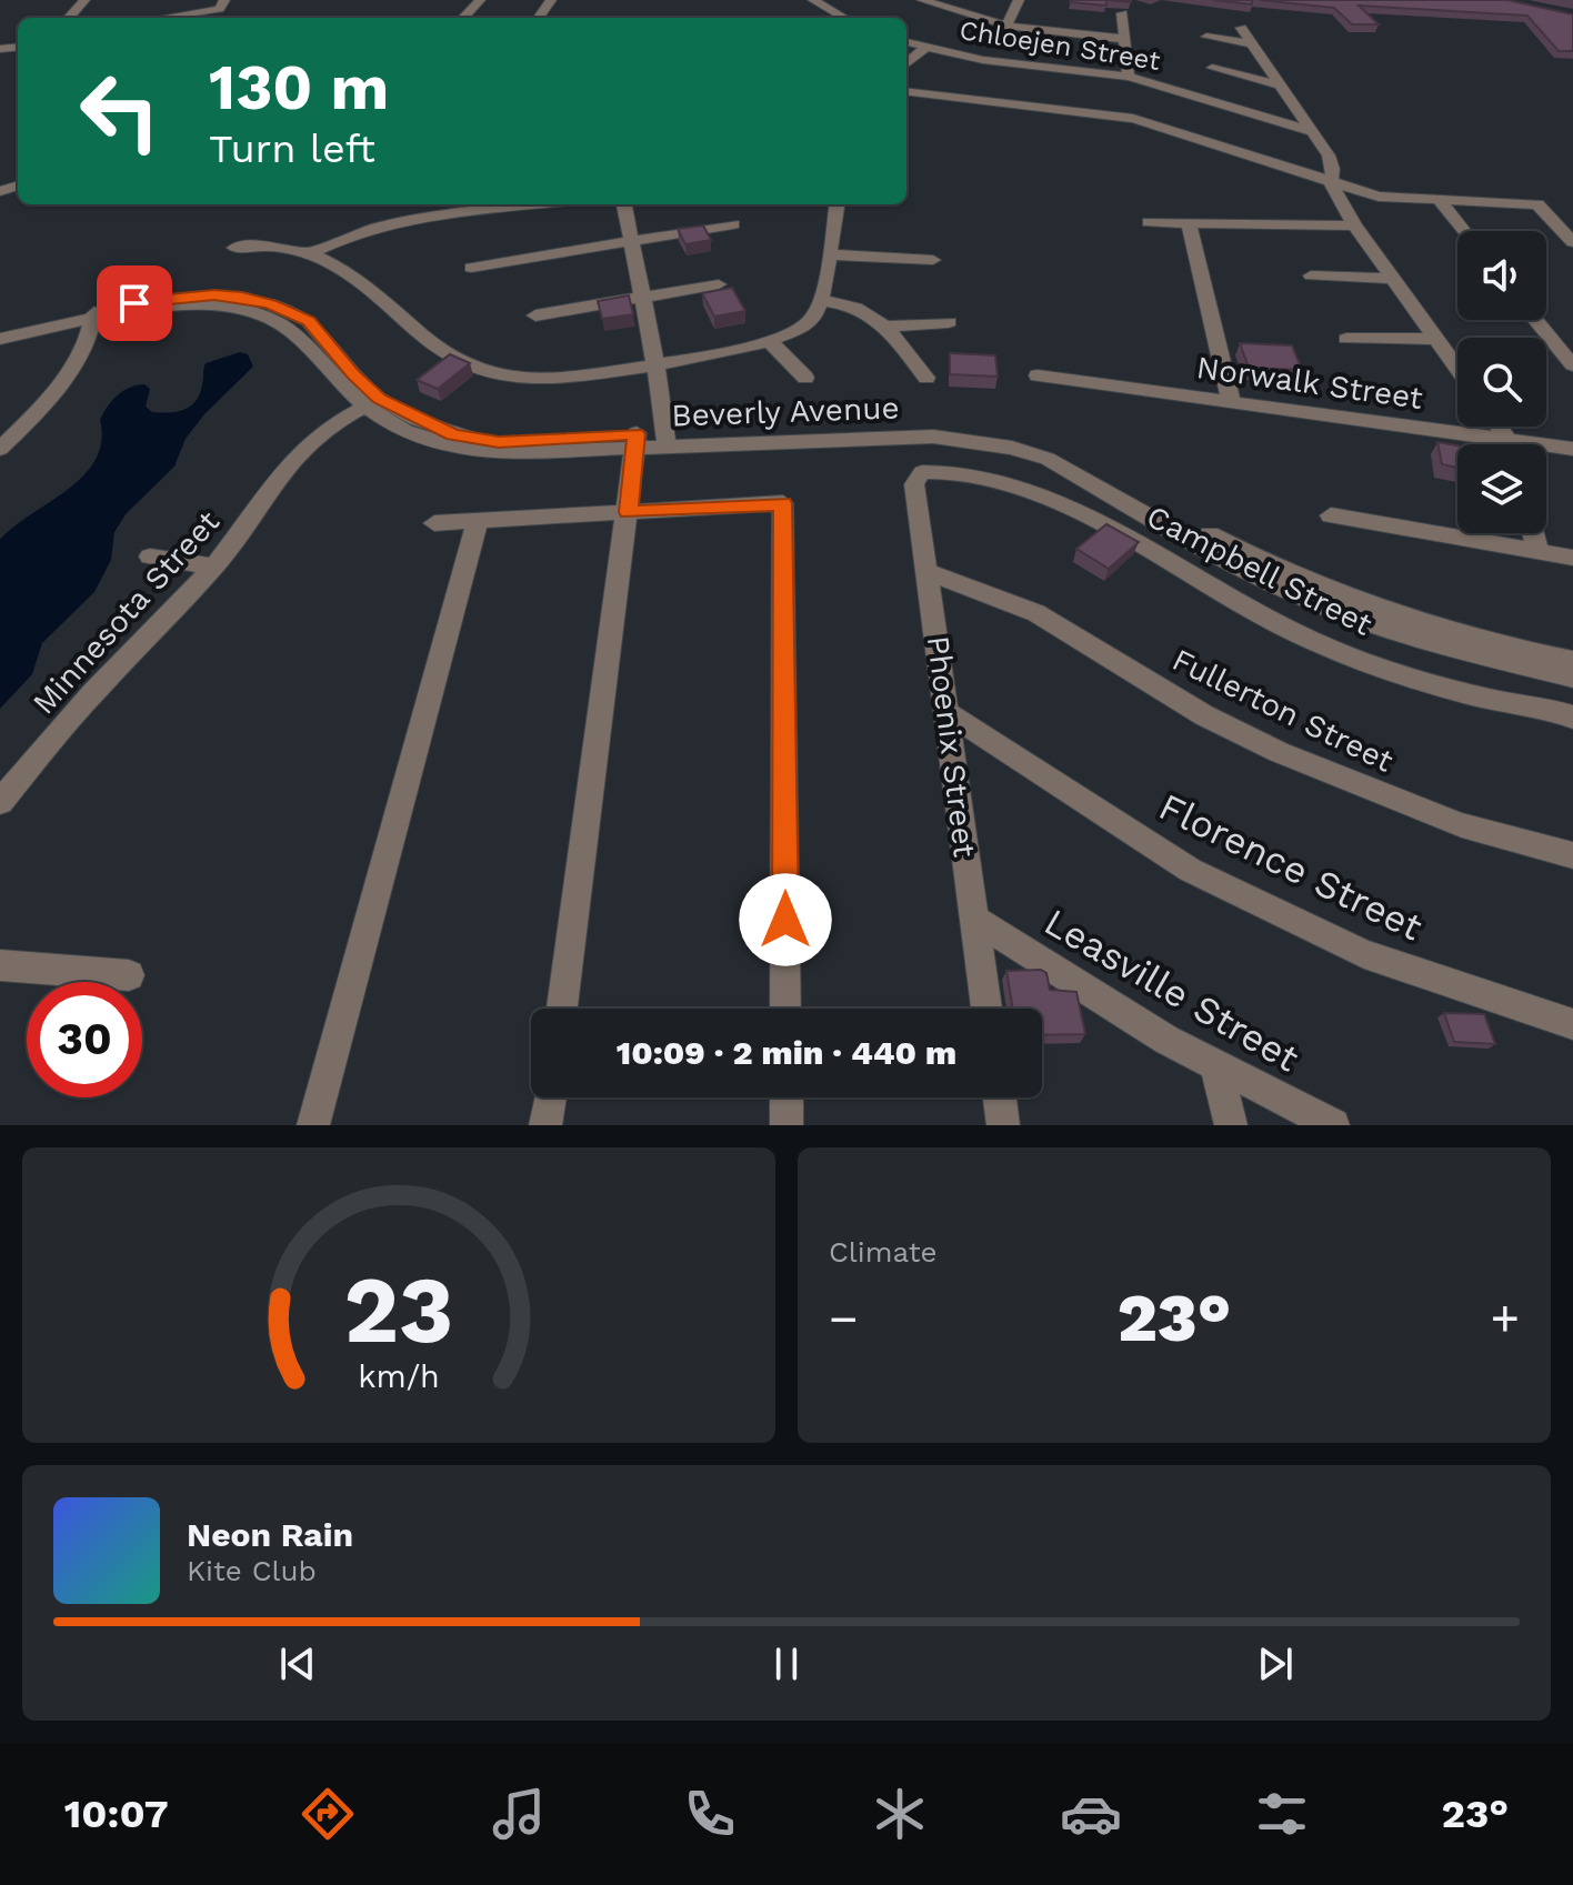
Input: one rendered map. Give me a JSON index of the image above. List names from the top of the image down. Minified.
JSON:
{"streets":{"street":["Chloejen Street","Norwalk Street","Beverly Avenue","Campbell Street","Minnesota Street","Fullerton Street","Phoenix Street","Florence Street","Leasville Street"]},"crossings":[["Beverly Avenue","Minnesota Street"],["Campbell Street","Phoenix Street"],["Fullerton Street","Phoenix Street"],["Phoenix Street","Florence Street"],["Phoenix Street","Leasville Street"]],"page":{"turn":["130 m","Turn left"],"limit":"30","trip":"10:09 · 2 min · 440 m","tile":"Climate","heat":["−","23°","+"],"song":["Neon Rain","Kite Club"],"tabs":["10:07","23°"],"gauge":["23","km/h"]}}
